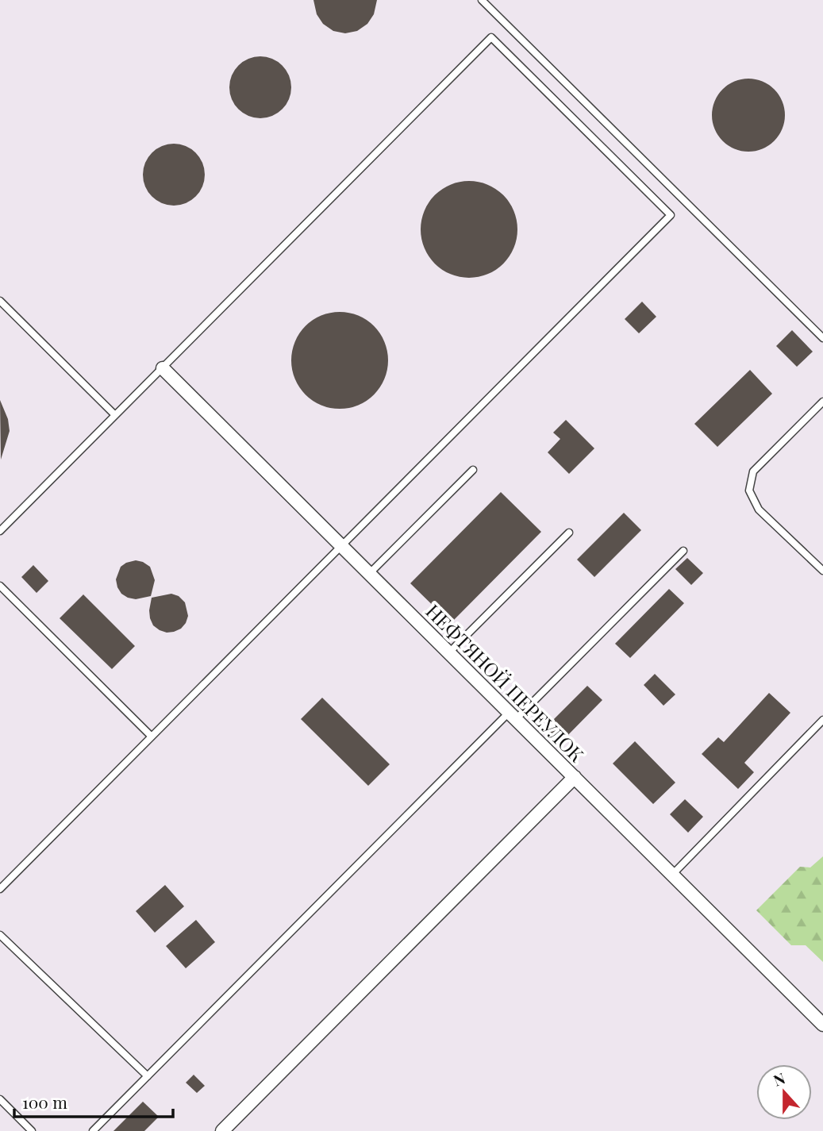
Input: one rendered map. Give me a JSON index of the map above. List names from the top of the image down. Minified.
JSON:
{"streets":{"street":["НЕФТЯНОЙ ПЕРЕУЛОК"]},"scale_bar":"100 m","north":"top"}
